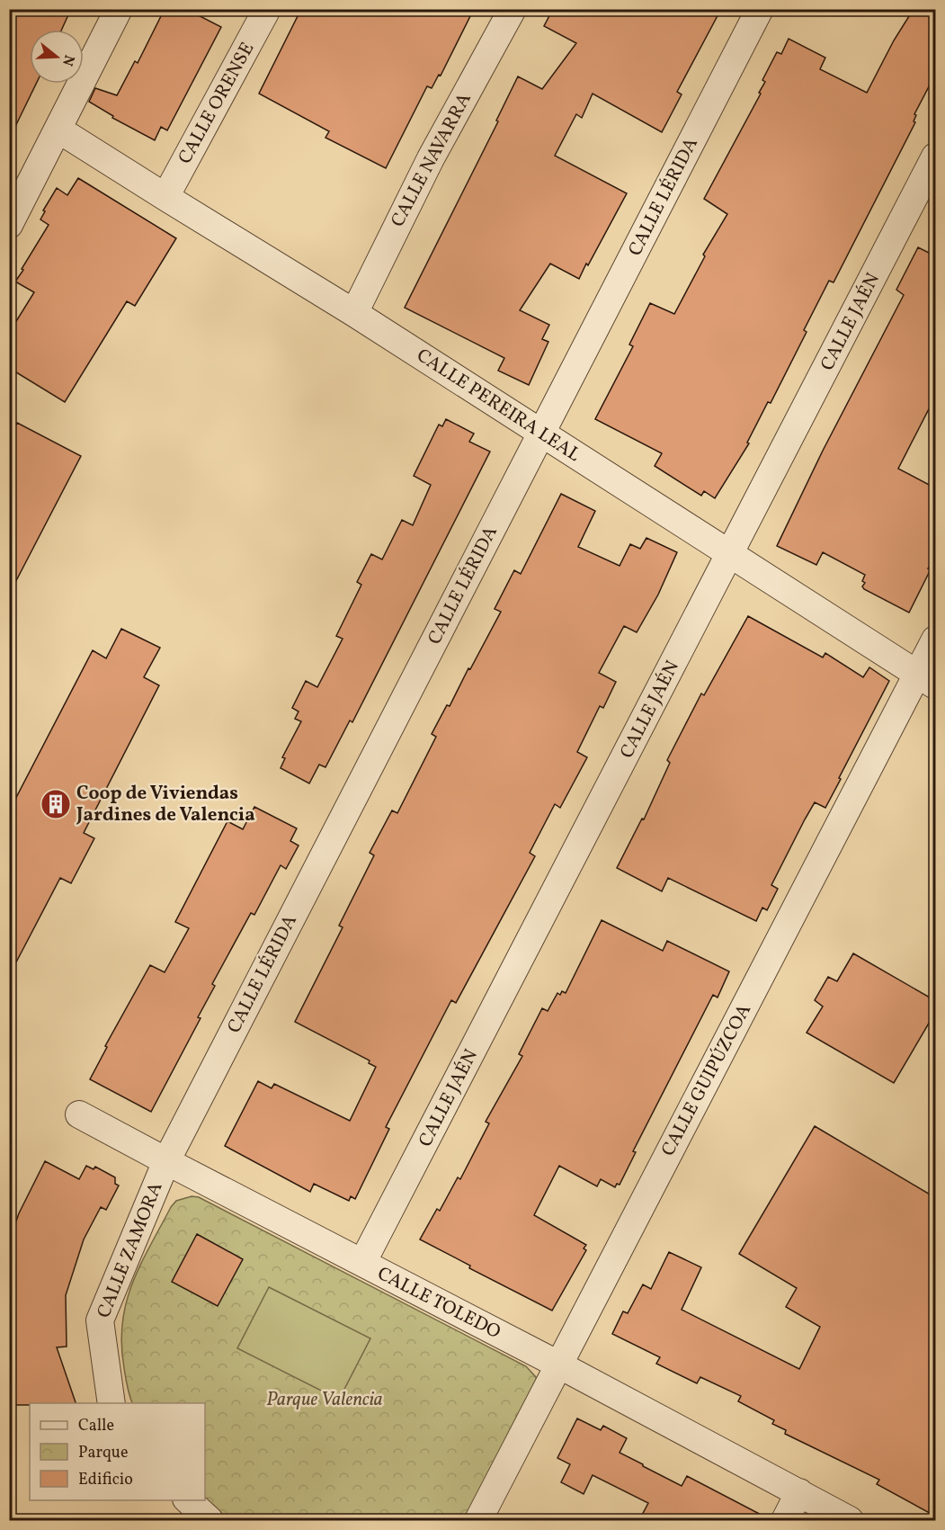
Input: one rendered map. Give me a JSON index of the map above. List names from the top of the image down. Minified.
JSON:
{"streets":{"street":["CALLE ORENSE","CALLE NAVARRA","CALLE LÉRIDA","CALLE JAÉN","CALLE PEREIRA LEAL","CALLE GUIPÚZCOA","CALLE ZAMORA","CALLE TOLEDO"]},"crossings":[["CALLE ORENSE","CALLE PEREIRA LEAL"],["CALLE NAVARRA","CALLE PEREIRA LEAL"],["CALLE LÉRIDA","CALLE PEREIRA LEAL"],["CALLE LÉRIDA","CALLE ZAMORA"],["CALLE LÉRIDA","CALLE TOLEDO"],["CALLE JAÉN","CALLE PEREIRA LEAL"],["CALLE JAÉN","CALLE TOLEDO"],["CALLE PEREIRA LEAL","CALLE GUIPÚZCOA"],["CALLE GUIPÚZCOA","CALLE TOLEDO"],["CALLE ZAMORA","CALLE TOLEDO"]],"parks":["Parque Valencia"],"places":{"building":["Coop de Viviendas Jardines de Valencia"]},"legend":["Calle","Parque","Edificio"],"north":"right"}
